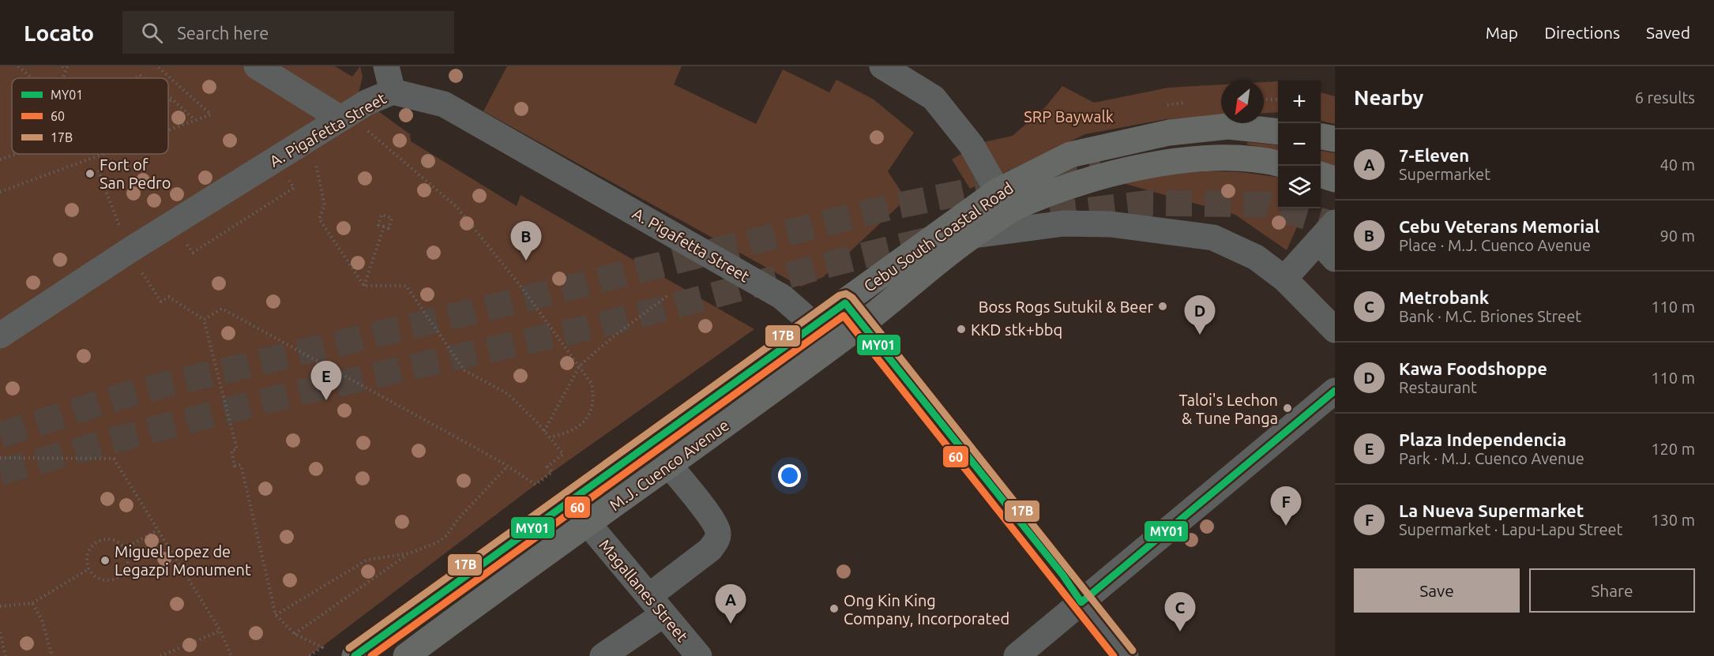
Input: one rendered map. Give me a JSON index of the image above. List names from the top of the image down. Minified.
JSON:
{"streets":{"main road":["Cebu South Coastal Road","M.J. Cuenco Avenue"],"street":["A. Pigafetta Street","Magallanes Street"]},"crossings":[["A. Pigafetta Street","M.J. Cuenco Avenue"],["Cebu South Coastal Road","M.J. Cuenco Avenue"],["M.J. Cuenco Avenue","Magallanes Street"]],"parks":["SRP Baywalk"],"places":["Fort of San Pedro","Boss Rogs Sutukil & Beer","KKD stk+bbq","Taloi's Lechon & Tune Panga","Miguel Lopez de Legazpi Monument","Ong Kin King Company, Incorporated"],"lines":["transit line 17B","transit line MY01","transit line 60"],"legend":["MY01","60","17B"],"north":"bottom left","page":{"header":"Locato","search":"Search here","nav":["Map","Directions","Saved"],"heading":["Nearby","6 results"],"map_buttons":["+","−"],"list":[{"mark":"A","name":"7-Eleven","note":"Supermarket","value":"40 m"},{"mark":"B","name":"Cebu Veterans Memorial","note":"Place · M.J. Cuenco Avenue","value":"90 m"},{"mark":"C","name":"Metrobank","note":"Bank · M.C. Briones Street","value":"110 m"},{"mark":"D","name":"Kawa Foodshoppe","note":"Restaurant","value":"110 m"},{"mark":"E","name":"Plaza Independencia","note":"Park · M.J. Cuenco Avenue","value":"120 m"},{"mark":"F","name":"La Nueva Supermarket","note":"Supermarket · Lapu-Lapu Street","value":"130 m"}],"pins":["B","D","E","F","A","C"],"buttons":["Save","Share"]}}
